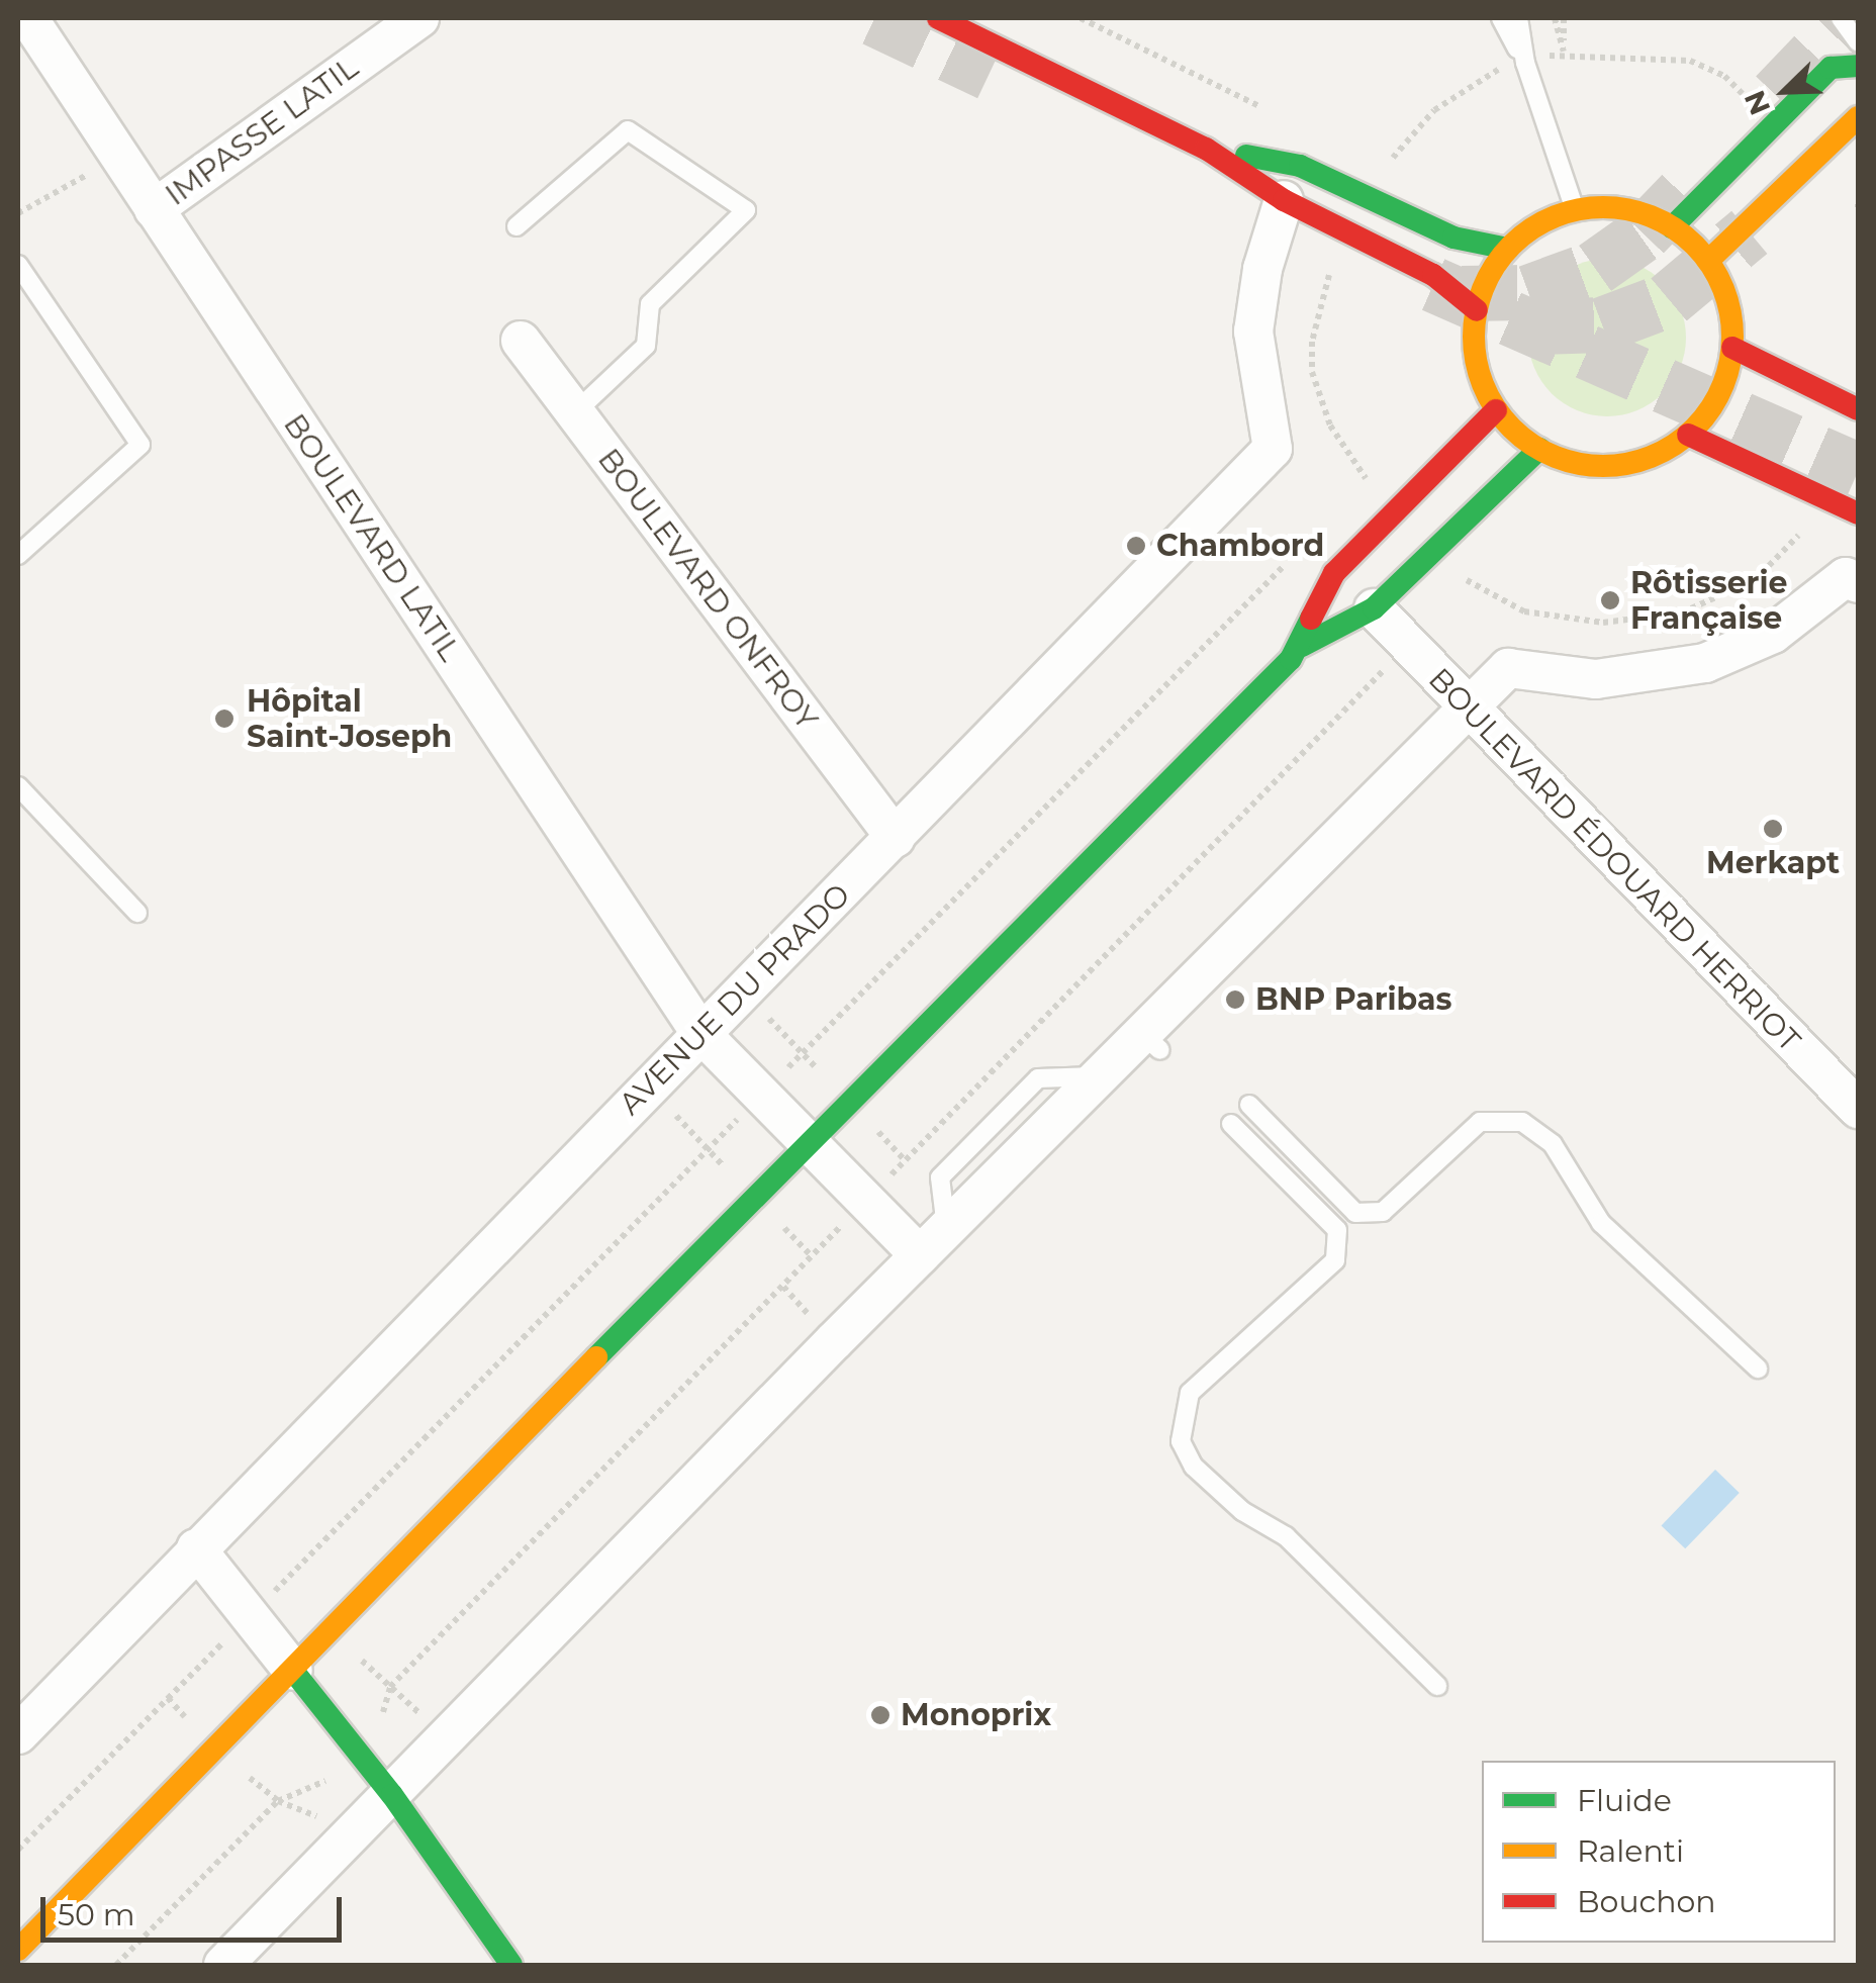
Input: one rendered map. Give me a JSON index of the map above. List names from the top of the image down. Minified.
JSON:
{"streets":{"street":["IMPASSE LATIL","BOULEVARD LATIL","BOULEVARD ONFROY","BOULEVARD ÉDOUARD HERRIOT","AVENUE DU PRADO"]},"crossings":[["IMPASSE LATIL","BOULEVARD LATIL"],["BOULEVARD LATIL","AVENUE DU PRADO"],["BOULEVARD ONFROY","AVENUE DU PRADO"]],"places":["Chambord","Rôtisserie Française","Hôpital Saint-Joseph","Merkapt","BNP Paribas","Monoprix"],"legend":["Fluide","Ralenti","Bouchon"],"scale_bar":"50 m","north":"bottom left"}
